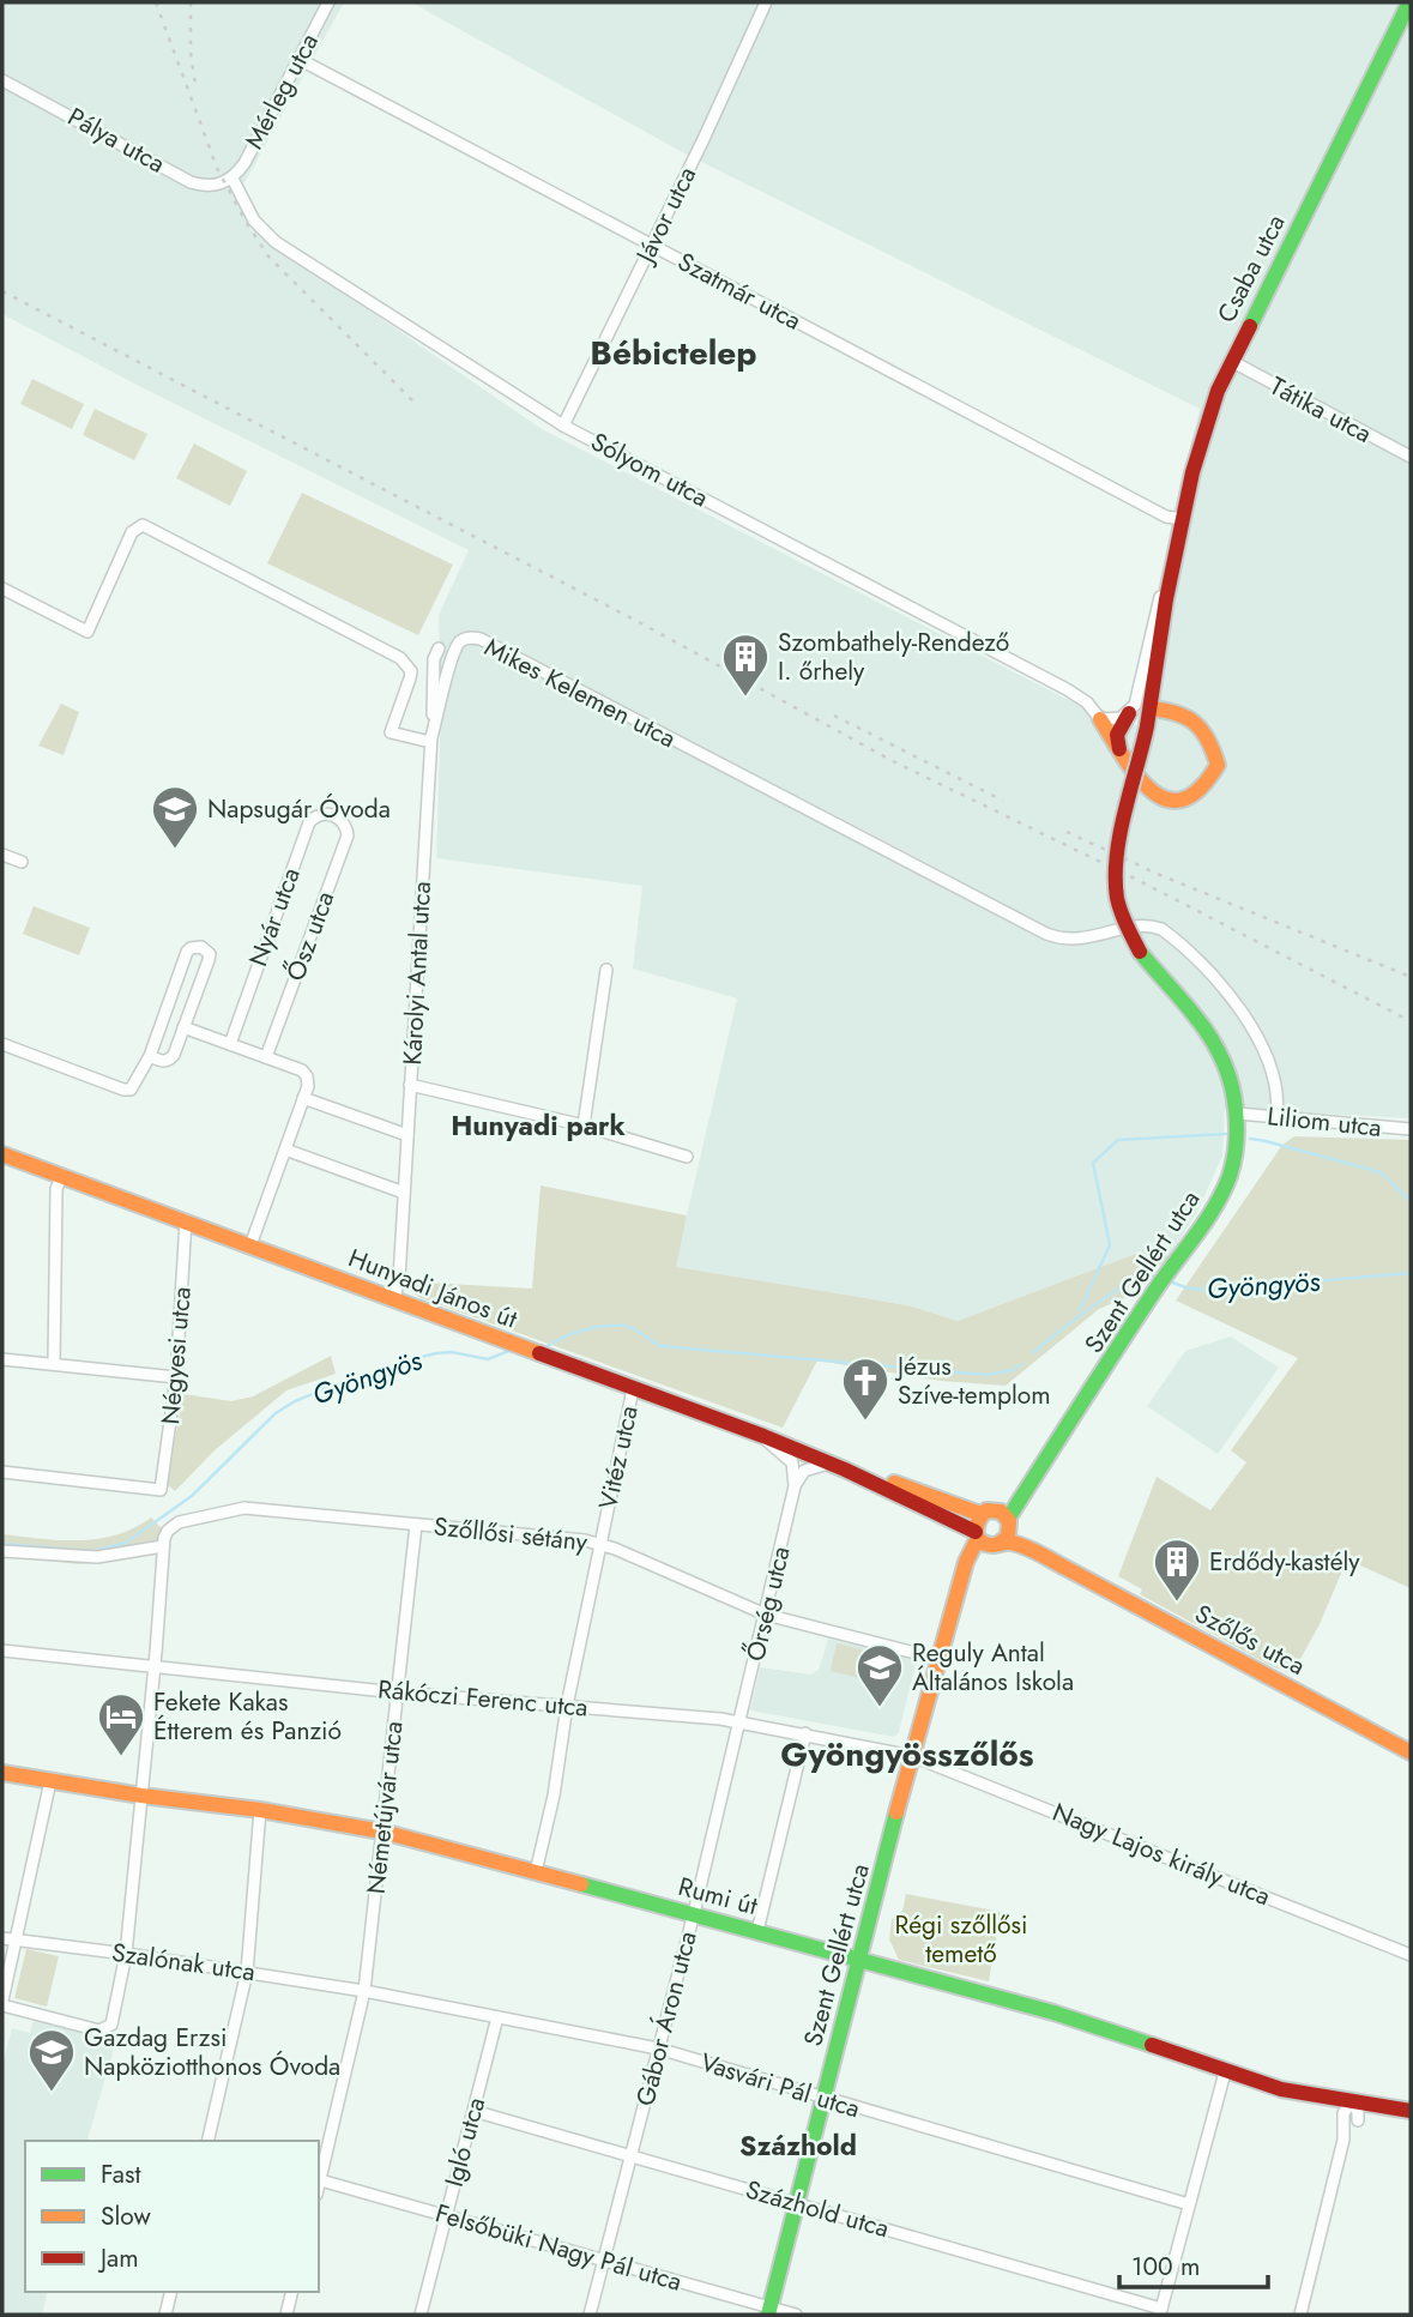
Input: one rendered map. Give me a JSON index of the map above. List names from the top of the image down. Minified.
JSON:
{"streets":{"street":["Mérleg utca","Pálya utca","Jávor utca","Csaba utca","Szatmár utca","Tátika utca","Sólyom utca","Mikes Kelemen utca","Nyár utca","Ősz utca","Károlyi Antal utca","Liliom utca","Szent Gellért utca","Hunyadi János út","Négyesi utca","Vitéz utca","Szőllősi sétány","Őrség utca","Szőlős utca","Rákóczi Ferenc utca","Németújvár utca","Nagy Lajos király utca","Rumi út","Szalónak utca","Gábor Áron utca","Vasvári Pál utca","Igló utca","Százhold utca","Felsőbüki Nagy Pál utca"]},"crossings":[["Mérleg utca","Pálya utca"],["Mérleg utca","Szatmár utca"],["Mérleg utca","Sólyom utca"],["Pálya utca","Sólyom utca"],["Jávor utca","Szatmár utca"],["Jávor utca","Sólyom utca"],["Csaba utca","Szatmár utca"],["Csaba utca","Tátika utca"],["Csaba utca","Szent Gellért utca"],["Mikes Kelemen utca","Károlyi Antal utca"],["Mikes Kelemen utca","Liliom utca"],["Nyár utca","Ősz utca"],["Károlyi Antal utca","Hunyadi János út"],["Liliom utca","Szent Gellért utca"],["Szent Gellért utca","Hunyadi János út"],["Szent Gellért utca","Szőllősi sétány"],["Szent Gellért utca","Szőlős utca"],["Szent Gellért utca","Rákóczi Ferenc utca"],["Szent Gellért utca","Nagy Lajos király utca"],["Szent Gellért utca","Rumi út"],["Szent Gellért utca","Vasvári Pál utca"],["Szent Gellért utca","Százhold utca"],["Szent Gellért utca","Felsőbüki Nagy Pál utca"],["Hunyadi János út","Négyesi utca"],["Hunyadi János út","Vitéz utca"],["Hunyadi János út","Szőlős utca"],["Vitéz utca","Szőllősi sétány"],["Vitéz utca","Rákóczi Ferenc utca"],["Vitéz utca","Rumi út"],["Szőllősi sétány","Őrség utca"],["Szőllősi sétány","Németújvár utca"],["Őrség utca","Rákóczi Ferenc utca"],["Őrség utca","Gábor Áron utca"],["Rákóczi Ferenc utca","Németújvár utca"],["Rákóczi Ferenc utca","Nagy Lajos király utca"],["Rákóczi Ferenc utca","Gábor Áron utca"],["Németújvár utca","Rumi út"],["Németújvár utca","Szalónak utca"],["Németújvár utca","Vasvári Pál utca"],["Németújvár utca","Felsőbüki Nagy Pál utca"],["Rumi út","Gábor Áron utca"],["Szalónak utca","Vasvári Pál utca"],["Gábor Áron utca","Vasvári Pál utca"],["Gábor Áron utca","Százhold utca"],["Gábor Áron utca","Felsőbüki Nagy Pál utca"],["Vasvári Pál utca","Igló utca"],["Igló utca","Százhold utca"],["Igló utca","Felsőbüki Nagy Pál utca"]],"districts":["Bébictelep","Hunyadi park","Gyöngyösszőlős","Százhold"],"water":["Gyöngyös"],"parks":["Régi szőllősi temető"],"places":{"building":["Szombathely-Rendező I. őrhely","Erdődy-kastély"],"school or university":["Napsugár Óvoda","Reguly Antal Általános Iskola","Gazdag Erzsi Napköziotthonos Óvoda"],"church":["Jézus Szíve-templom"],"hotel":["Fekete Kakas Étterem és Panzió"]},"legend":["Fast","Slow","Jam"],"scale_bar":"100 m"}
